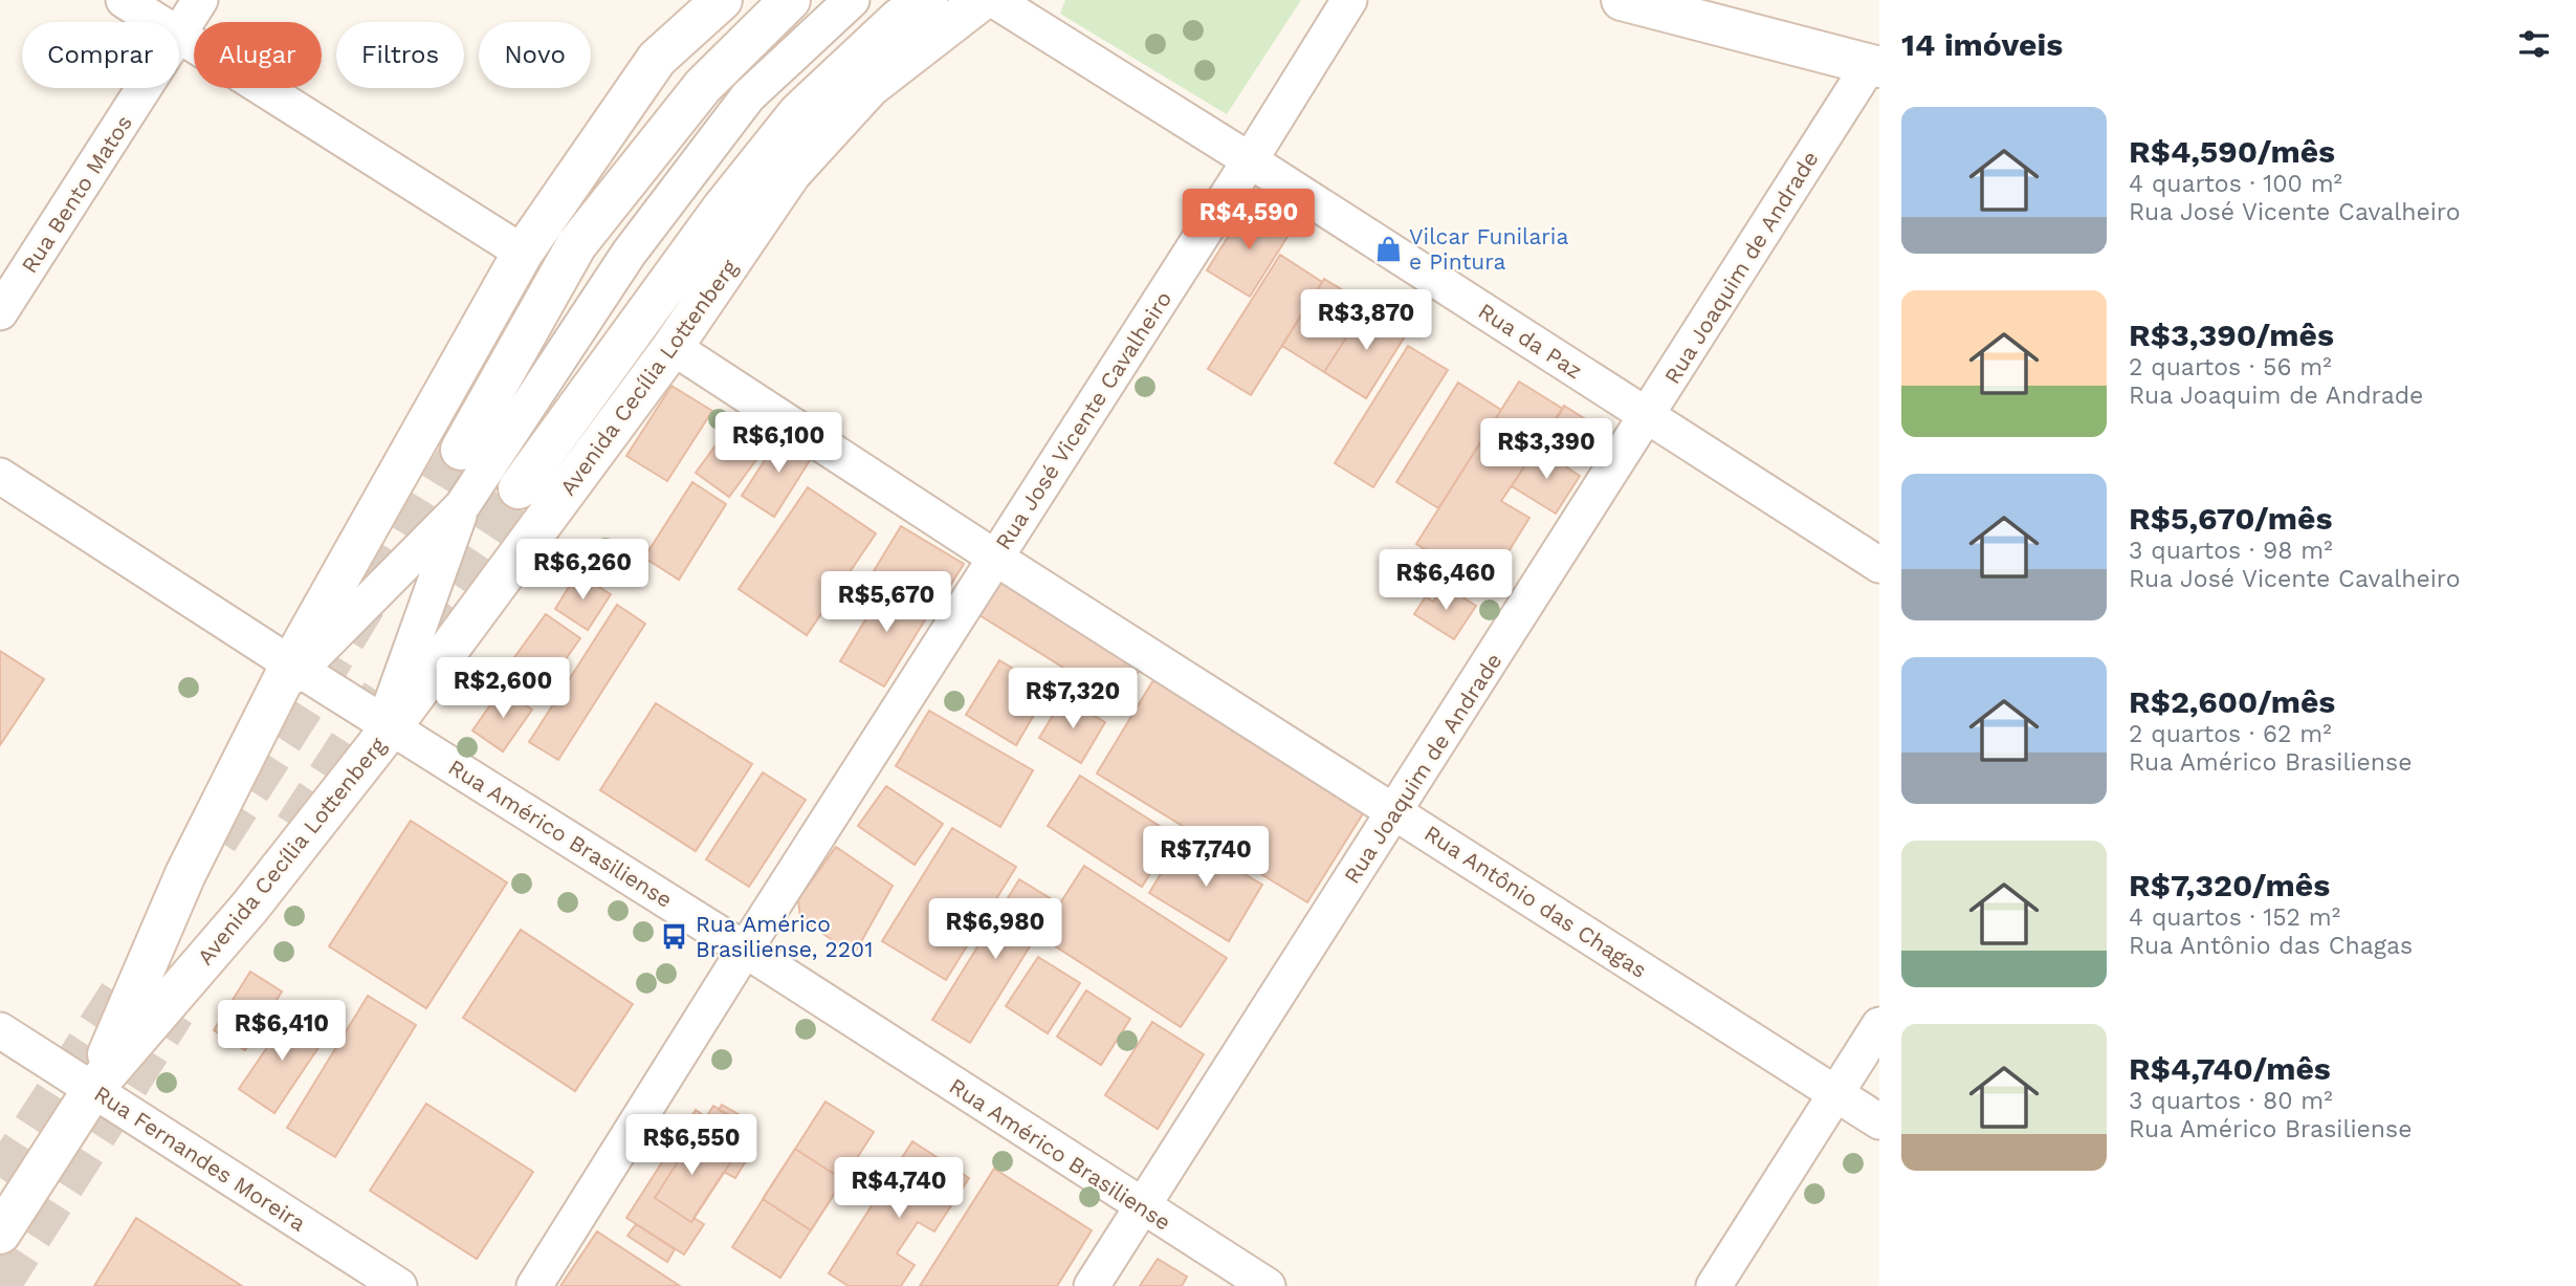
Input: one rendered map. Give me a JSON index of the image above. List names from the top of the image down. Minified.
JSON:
{"streets":{"main road":["Avenida Cecília Lottenberg"],"street":["Rua Bento Matos","Rua Joaquim de Andrade","Rua da Paz","Rua José Vicente Cavalheiro","Rua Américo Brasiliense","Rua Antônio das Chagas","Rua Fernandes Moreira"]},"crossings":[["Rua Joaquim de Andrade","Rua da Paz"],["Rua Joaquim de Andrade","Rua Américo Brasiliense"],["Rua Joaquim de Andrade","Rua Antônio das Chagas"],["Rua da Paz","Rua José Vicente Cavalheiro"],["Avenida Cecília Lottenberg","Rua Américo Brasiliense"],["Avenida Cecília Lottenberg","Rua Antônio das Chagas"],["Avenida Cecília Lottenberg","Rua Fernandes Moreira"],["Rua José Vicente Cavalheiro","Rua Américo Brasiliense"],["Rua José Vicente Cavalheiro","Rua Antônio das Chagas"]],"places":{"shop":["Vilcar Funilaria e Pintura"],"bus stop":["Rua Américo Brasiliense, 2201"]},"page":{"heading":"14 imóveis","chip":["Comprar","Alugar","Filtros","Novo"],"list":[{"name":"R$4,590/mês","note":"4 quartos · 100 m² · Rua José Vicente Cavalheiro"},{"name":"R$3,390/mês","note":"2 quartos · 56 m² · Rua Joaquim de Andrade"},{"name":"R$5,670/mês","note":"3 quartos · 98 m² · Rua José Vicente Cavalheiro"},{"name":"R$2,600/mês","note":"2 quartos · 62 m² · Rua Américo Brasiliense"},{"name":"R$7,320/mês","note":"4 quartos · 152 m² · Rua Antônio das Chagas"},{"name":"R$4,740/mês","note":"3 quartos · 80 m² · Rua Américo Brasiliense"}],"price":["R$4,590","R$3,870","R$6,100","R$3,390","R$6,260","R$6,460","R$5,670","R$2,600","R$7,320","R$7,740","R$6,980","R$6,410","R$6,550","R$4,740"]}}
